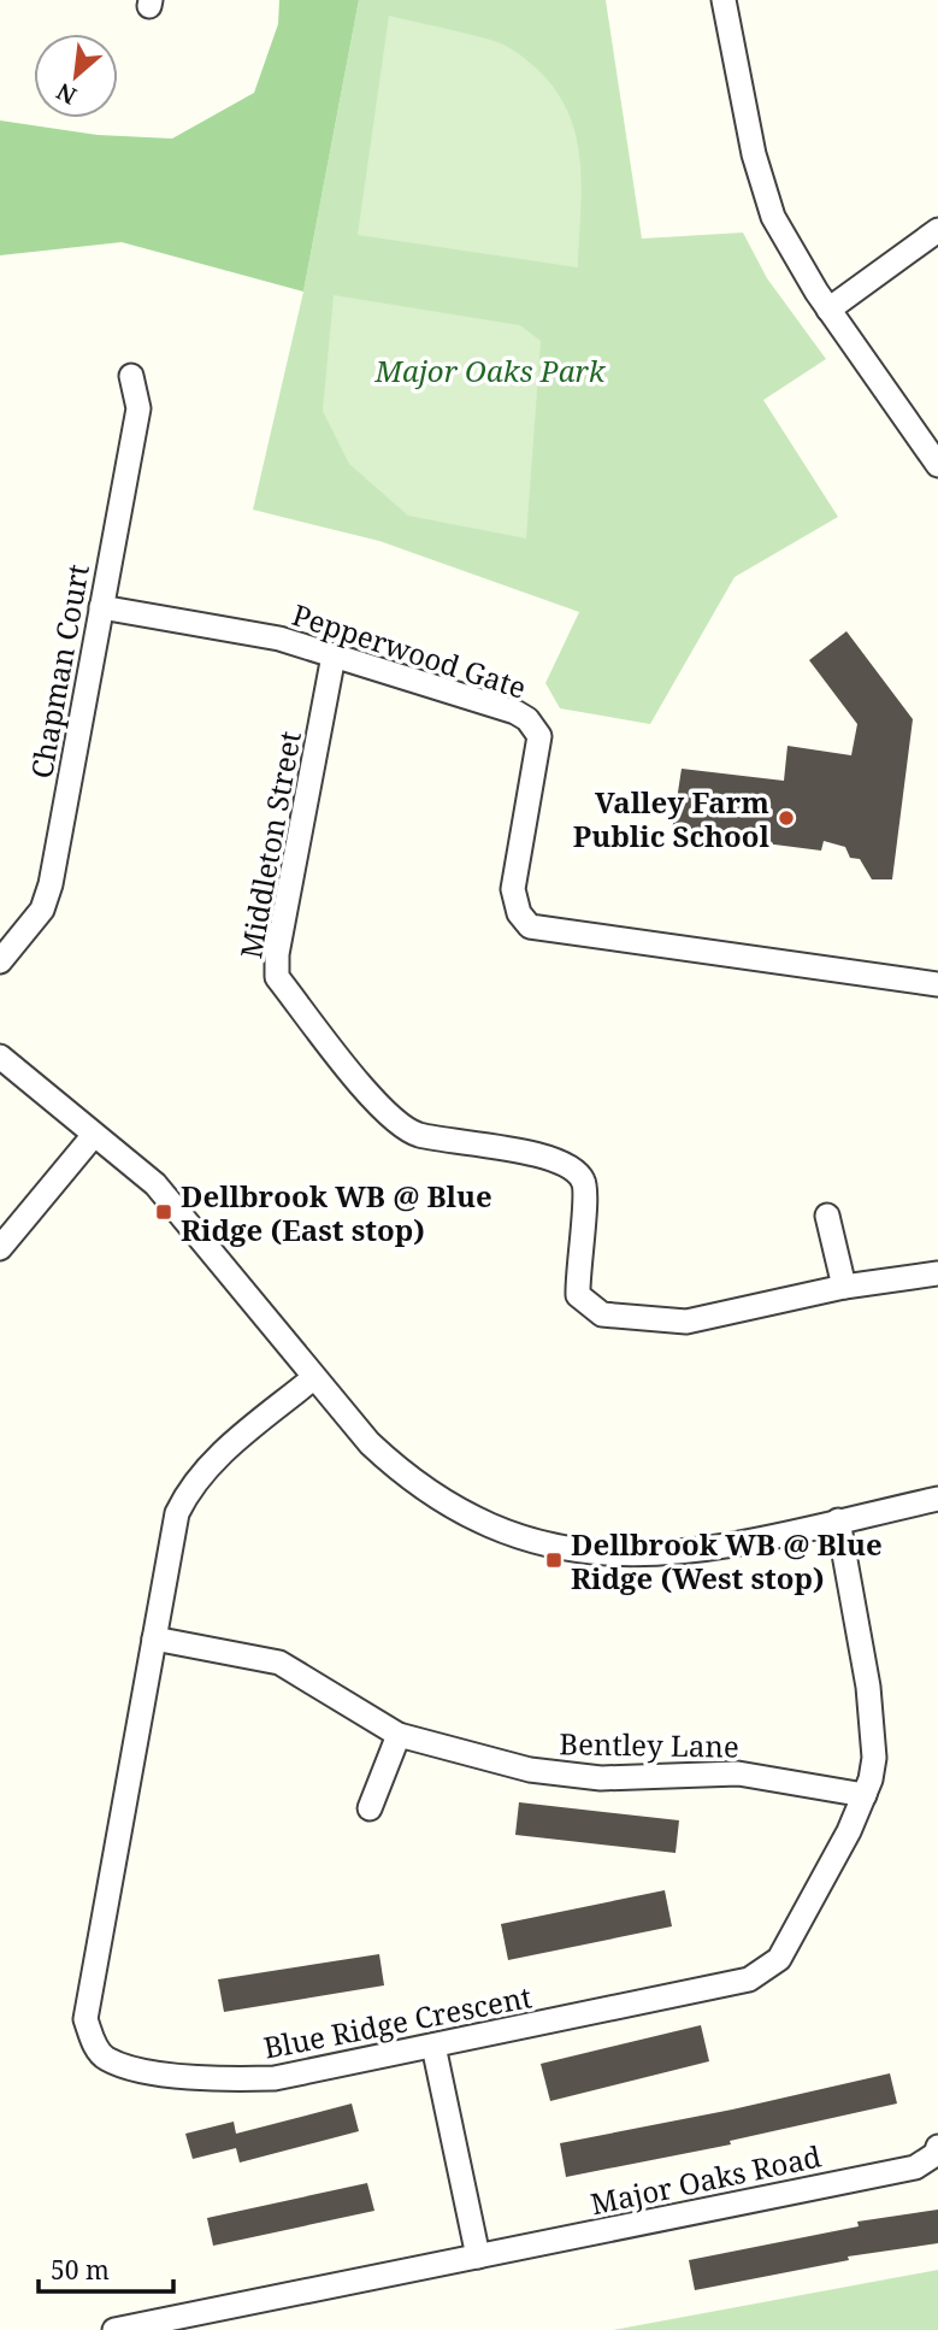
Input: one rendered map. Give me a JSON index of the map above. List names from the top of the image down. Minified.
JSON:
{"streets":{"street":["Pepperwood Gate","Chapman Court","Middleton Street","Bentley Lane","Blue Ridge Crescent","Major Oaks Road"]},"crossings":[["Pepperwood Gate","Chapman Court"],["Pepperwood Gate","Middleton Street"],["Bentley Lane","Blue Ridge Crescent"]],"parks":["Major Oaks Park"],"places":{"other":["Valley Farm Public School"],"transit":["Dellbrook WB @ Blue Ridge (East stop)","Dellbrook WB @ Blue Ridge (West stop)"]},"scale_bar":"50 m","north":"bottom left"}
